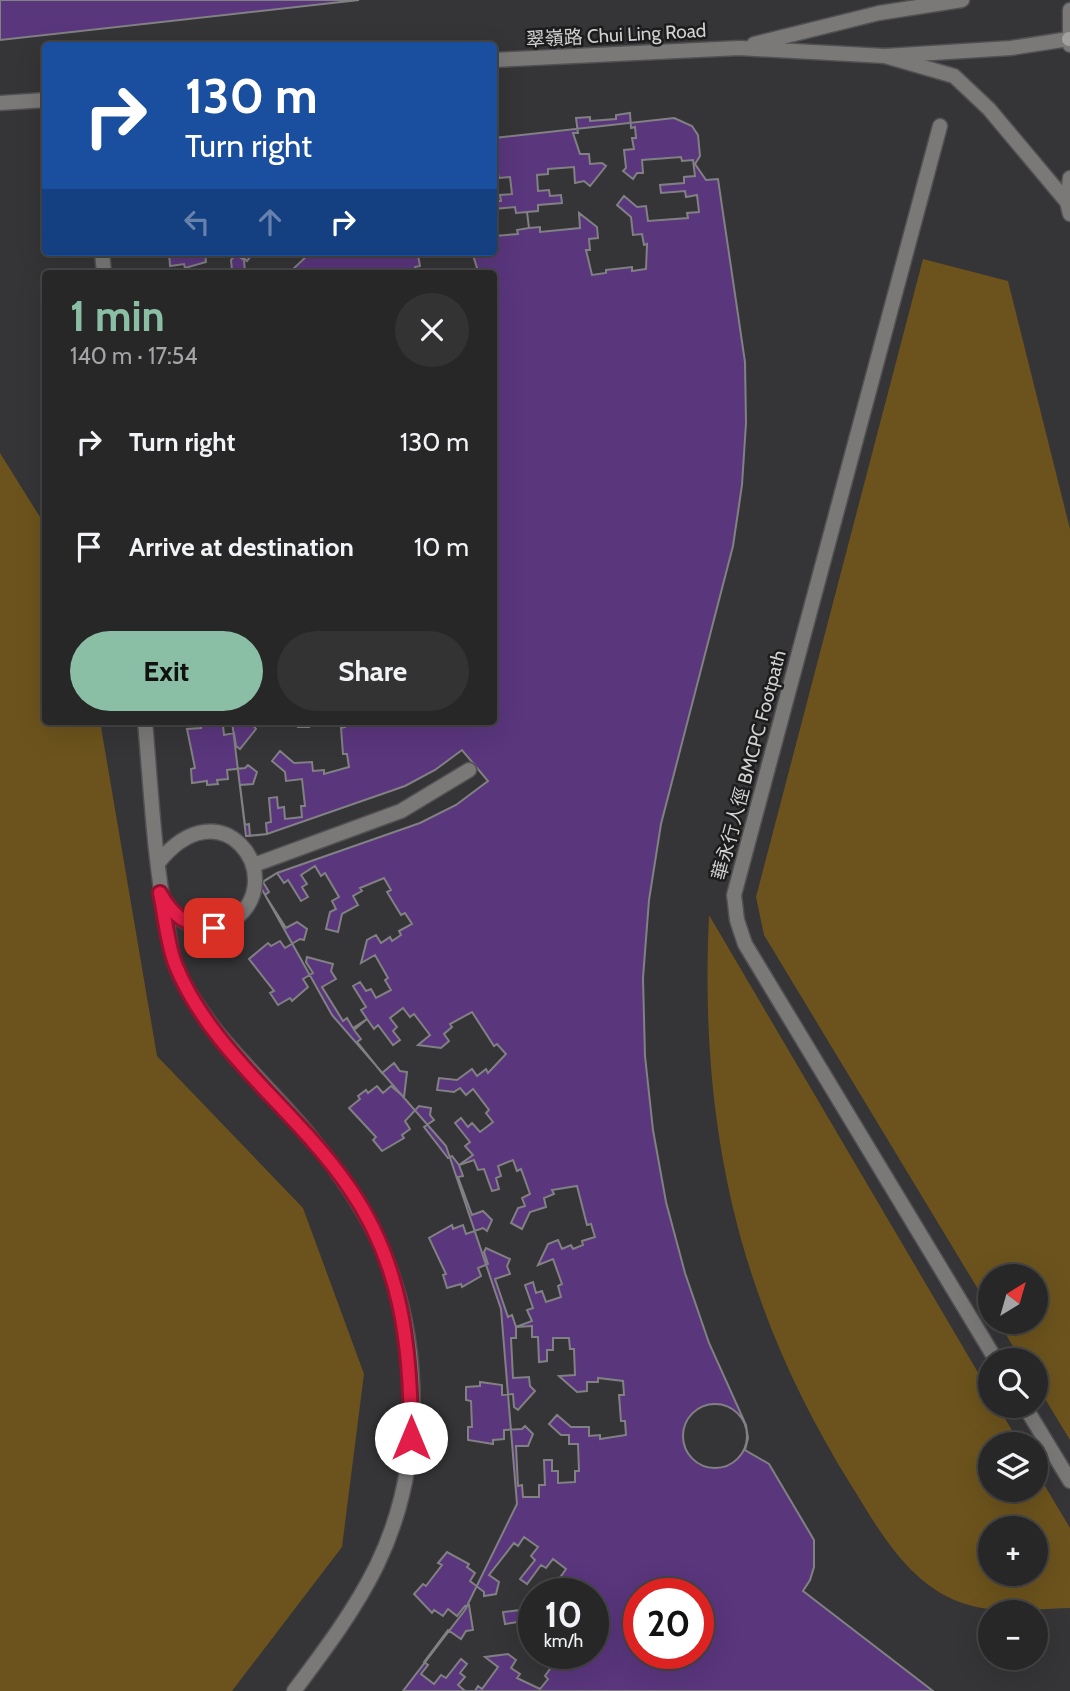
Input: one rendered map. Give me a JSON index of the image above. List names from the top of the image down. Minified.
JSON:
{"streets":{"street":["翠嶺路 Chui Ling Road","華永行人徑 BMCPC Footpath"]},"north":"top right","page":{"turn":["130 m","Turn right"],"heading":["1 min","140 m · 17:54"],"list":[{"name":"Turn right","value":"130 m"},{"name":"Arrive at destination","value":"10 m"}],"buttons":["Exit","Share"],"map_buttons":["+","−"],"speed":"10 km/h","limit":"20"}}
